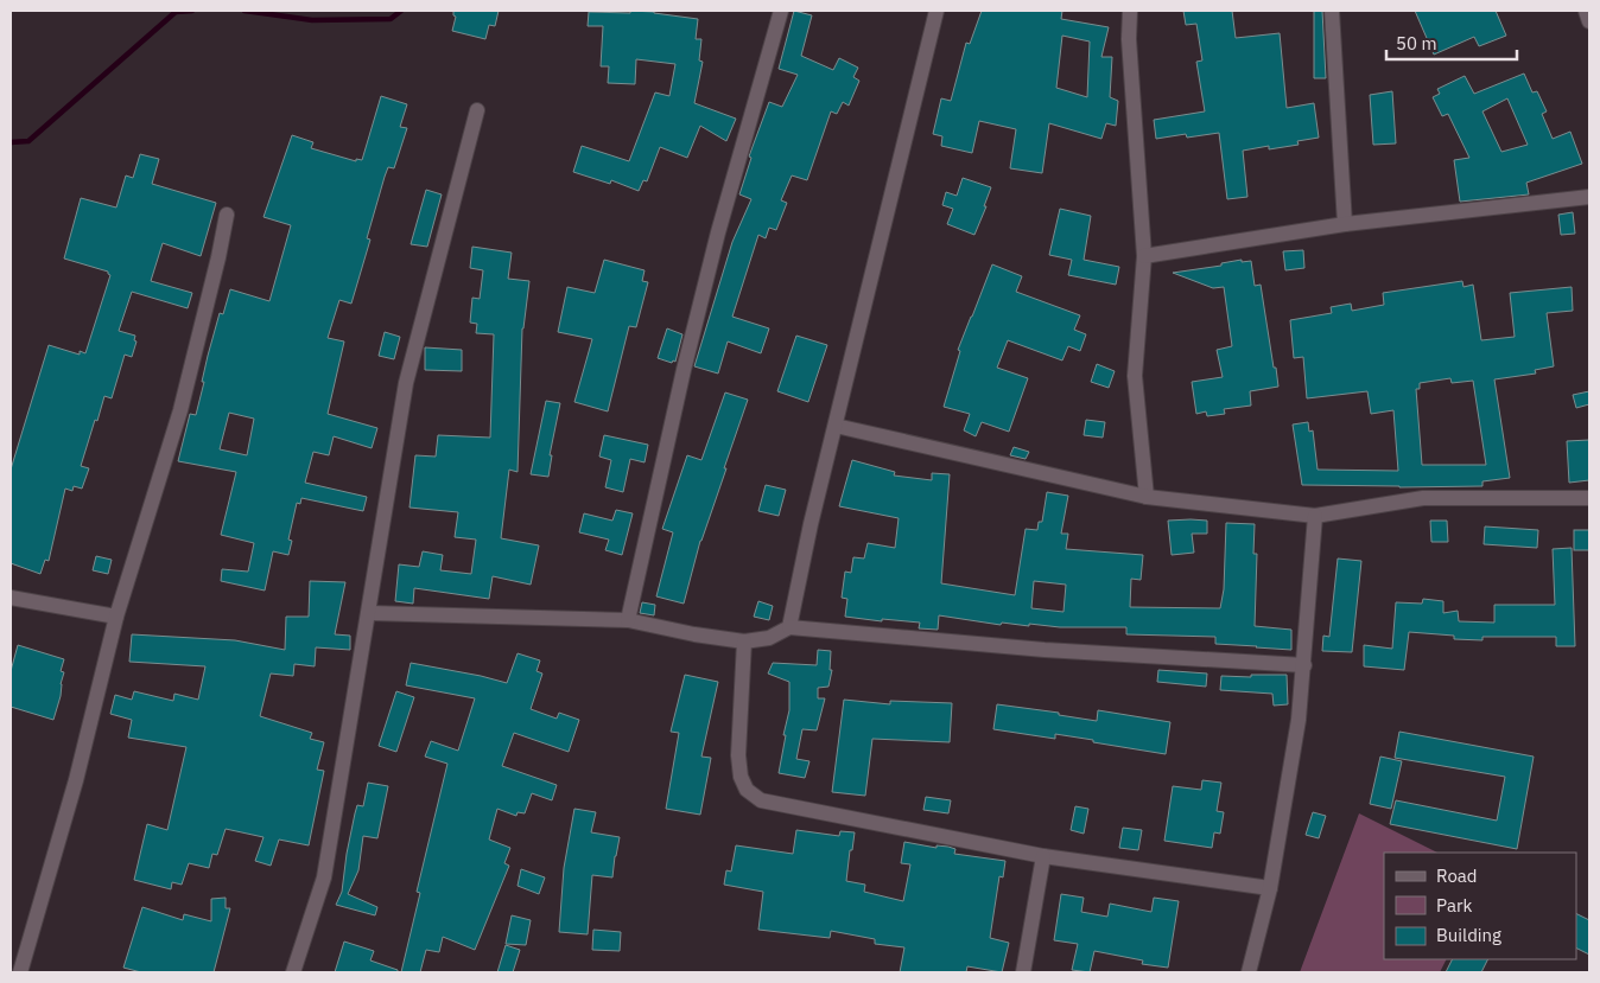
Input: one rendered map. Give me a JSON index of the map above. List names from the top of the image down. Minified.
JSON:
{"legend":["Road","Park","Building"],"scale_bar":"50 m"}
